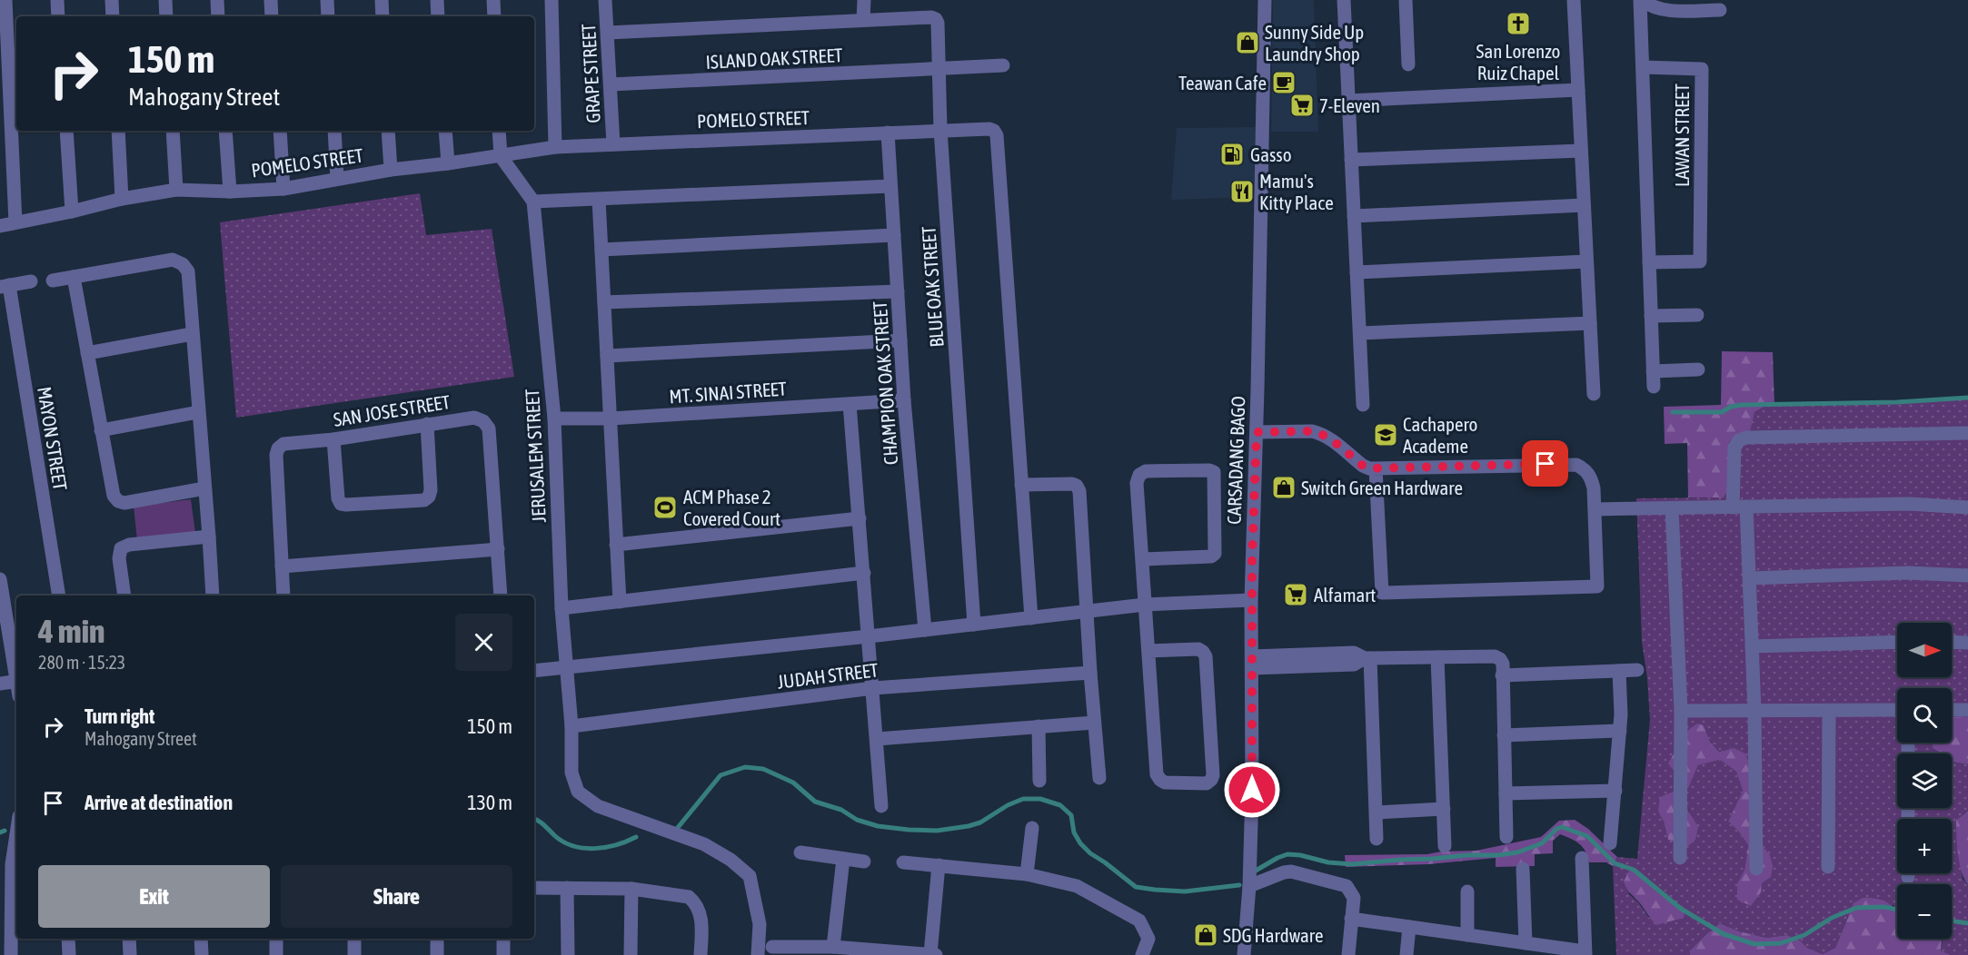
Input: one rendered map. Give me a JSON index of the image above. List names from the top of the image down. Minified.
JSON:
{"streets":{"street":["ISLAND OAK STREET","GRAPE STREET","POMELO STREET","LAWAN STREET","BLUE OAK STREET","CHAMPION OAK STREET","MT. SINAI STREET","SAN JOSE STREET","MAYON STREET","JERUSALEM STREET","CARSADANG BAGO","JUDAH STREET"]},"crossings":[["ISLAND OAK STREET","GRAPE STREET"],["ISLAND OAK STREET","BLUE OAK STREET"],["GRAPE STREET","POMELO STREET"],["POMELO STREET","BLUE OAK STREET"],["POMELO STREET","CHAMPION OAK STREET"],["CHAMPION OAK STREET","MT. SINAI STREET"],["MT. SINAI STREET","JERUSALEM STREET"],["JERUSALEM STREET","JUDAH STREET"]],"places":{"church":["San Lorenzo Ruiz Chapel"],"shop":["Sunny Side Up Laundry Shop","Switch Green Hardware","SDG Hardware"],"cafe":["Teawan Cafe"],"supermarket":["7-Eleven","Alfamart"],"fuel station":["Gasso"],"restaurant":["Mamu's Kitty Place"],"school or university":["Cachapero Academe"],"sports":["ACM Phase 2 Covered Court"]},"north":"right","page":{"turn":["150 m","Mahogany Street"],"heading":["4 min","280 m · 15:23"],"map_buttons":["+","−"],"list":[{"name":"Turn right","note":"Mahogany Street","value":"150 m"},{"name":"Arrive at destination","value":"130 m"}],"buttons":["Exit","Share"]}}
